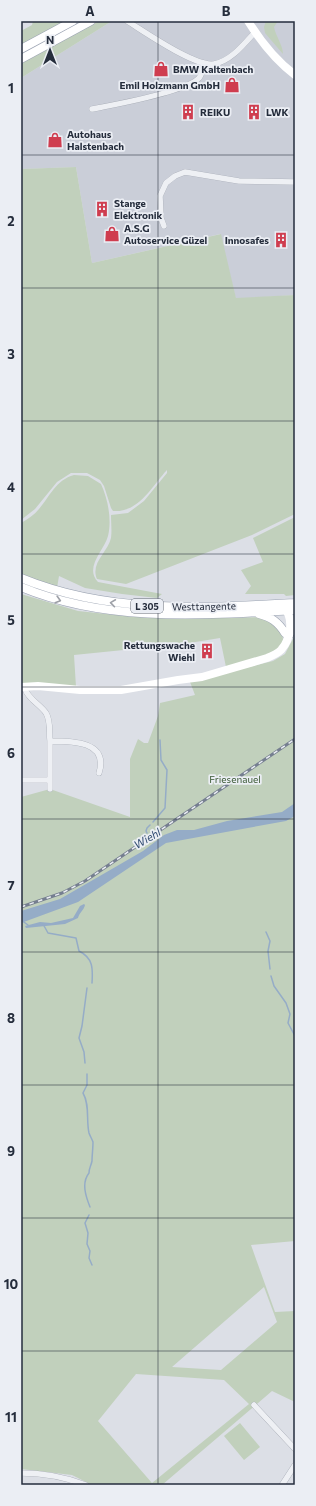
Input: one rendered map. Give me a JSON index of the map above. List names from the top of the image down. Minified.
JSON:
{"streets":{"main road":["L 305","Westtangente"]},"crossings":[["L 305","Westtangente"]],"water":["Wiehl"],"parks":["Friesenauel"],"places":{"shop":["BMW Kaltenbach","Emil Holzmann GmbH","Autohaus Halstenbach","A.S.G Autoservice Güzel"],"building":["REIKU","LWK","Stange Elektronik","Innosafes","Rettungswache Wiehl"]},"north":"top","grid":{"columns":["A","B"],"rows":["1","2","3","4","5","6","7","8","9","10","11"]}}
